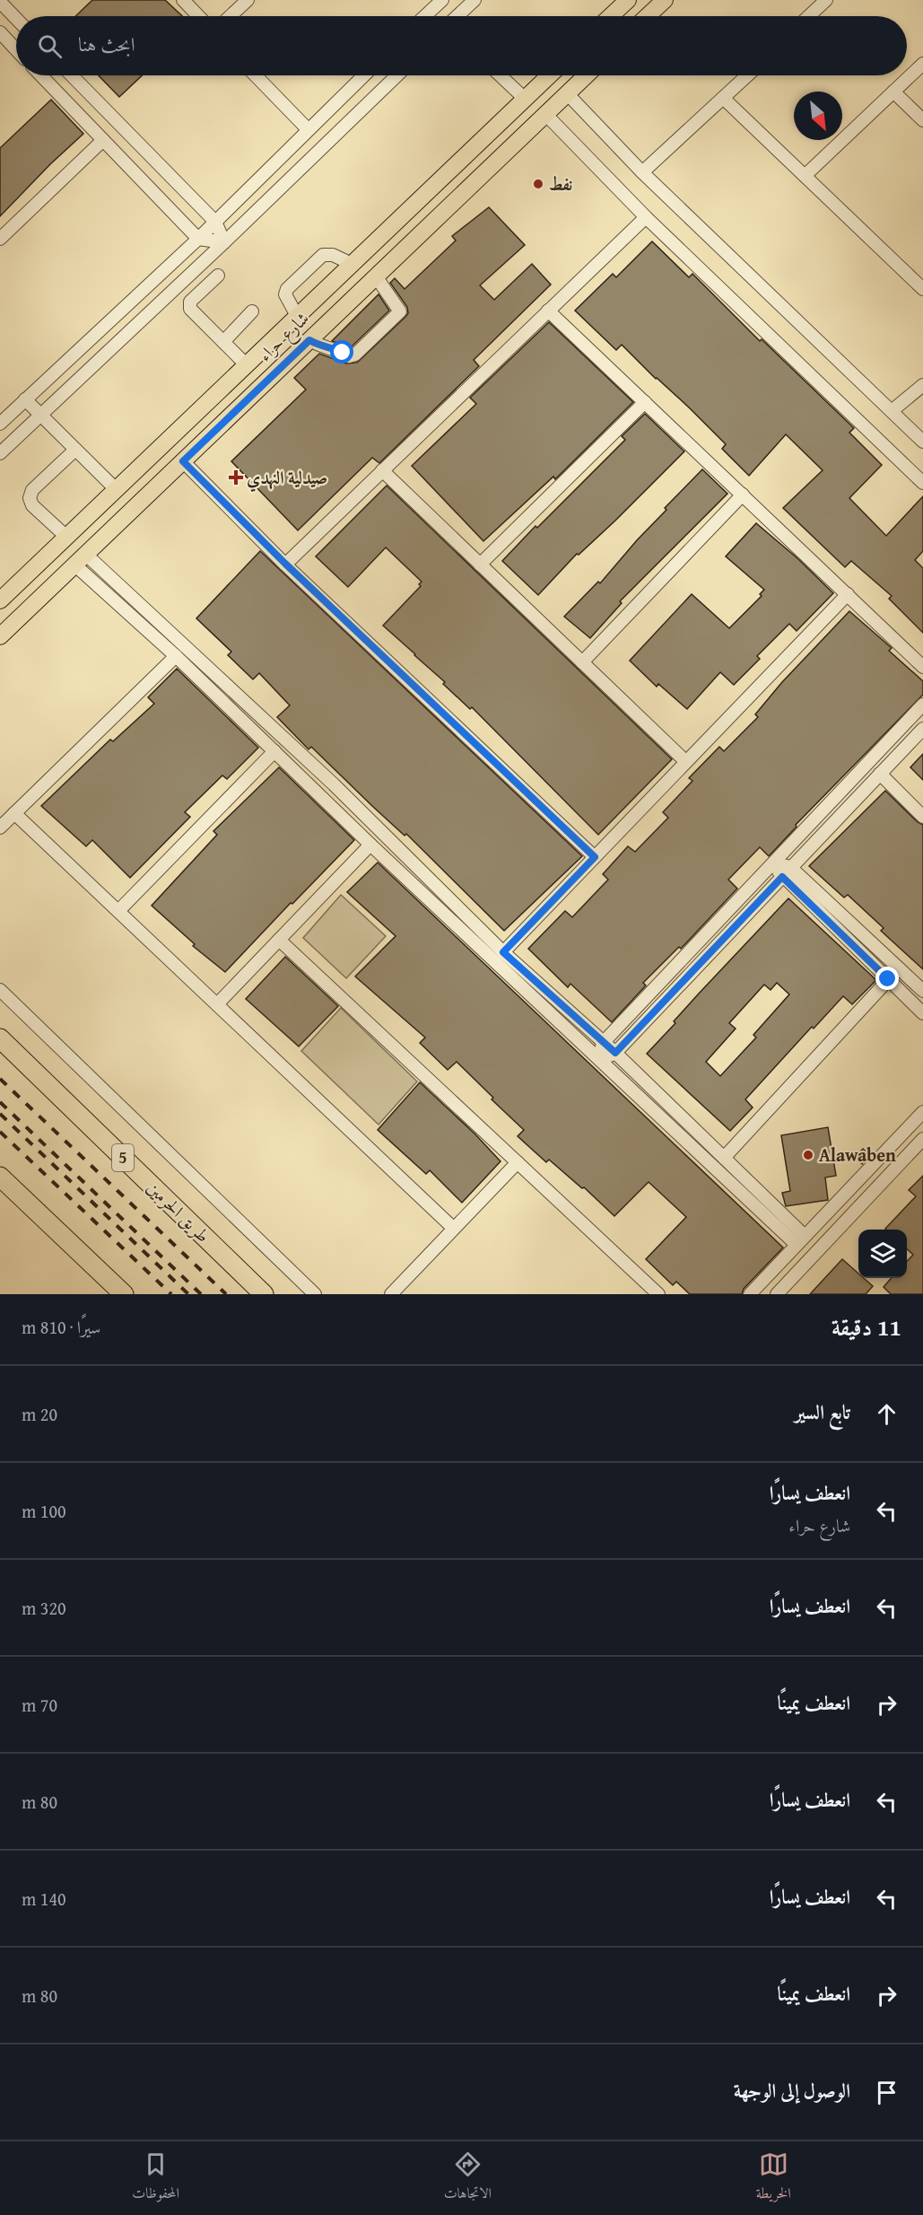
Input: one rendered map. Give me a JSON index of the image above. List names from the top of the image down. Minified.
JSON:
{"streets":{"highway":["5","طريق الحرمين"],"main road":["شارع حراء"]},"places":{"other":["نفط","Alawaben"],"health":["صيدلية النهدي"]},"north":"bottom right","page":{"search":"ابحث هنا","heading":["11 دقيقة","سيرًا · 810 m"],"list":[["تابع السير","20 m"],["انعطف يسارًا","شارع حراء","100 m"],["انعطف يسارًا","320 m"],["انعطف يمينًا","70 m"],["انعطف يسارًا","80 m"],["انعطف يسارًا","140 m"],["انعطف يمينًا","80 m"],"الوصول إلى الوجهة"],"nav":["الخريطة","الاتجاهات","المحفوظات"]}}
